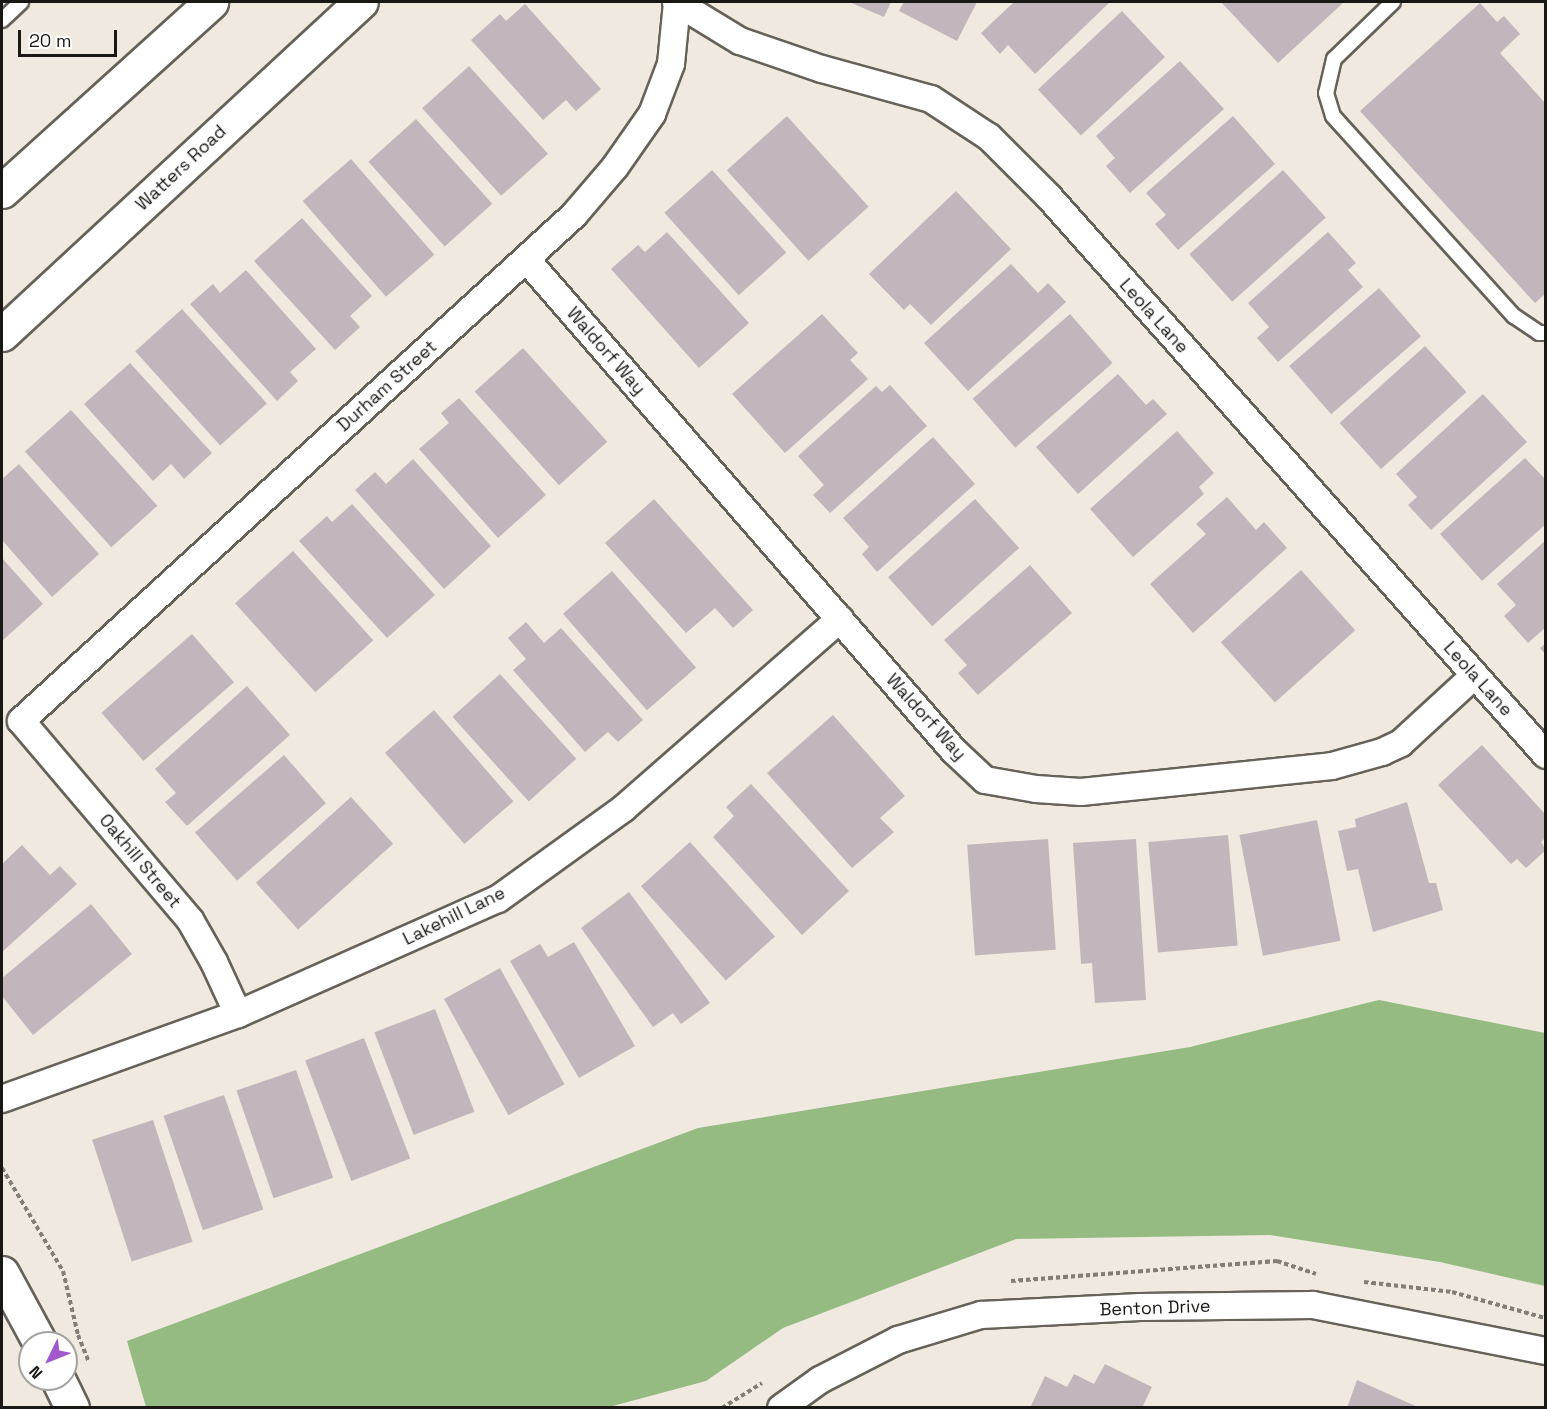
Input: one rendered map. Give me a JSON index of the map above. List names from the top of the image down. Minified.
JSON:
{"streets":{"main road":["Watters Road"],"street":["Leola Lane","Waldorf Way","Durham Street","Oakhill Street","Lakehill Lane","Benton Drive"]},"crossings":[["Leola Lane","Waldorf Way"],["Leola Lane","Durham Street"],["Waldorf Way","Durham Street"],["Waldorf Way","Lakehill Lane"],["Durham Street","Oakhill Street"],["Oakhill Street","Lakehill Lane"]],"scale_bar":"20 m","north":"bottom left"}
